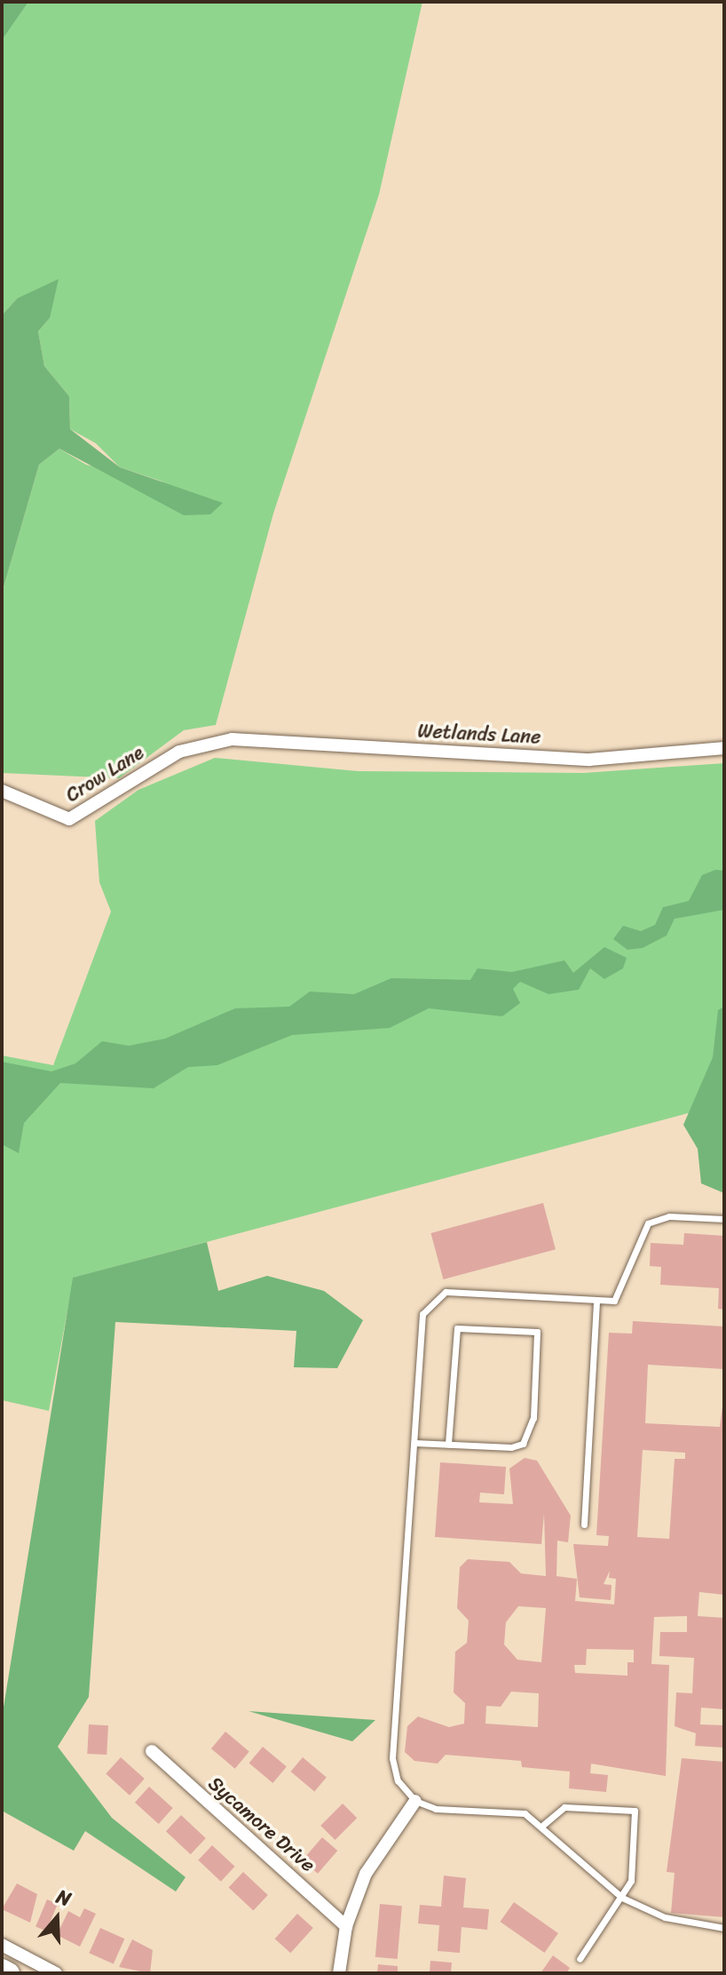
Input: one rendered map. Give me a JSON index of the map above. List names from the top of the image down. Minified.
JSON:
{"streets":{"street":["Wetlands Lane","Crow Lane","Sycamore Drive"]},"crossings":[["Wetlands Lane","Crow Lane"]],"north":"top"}
